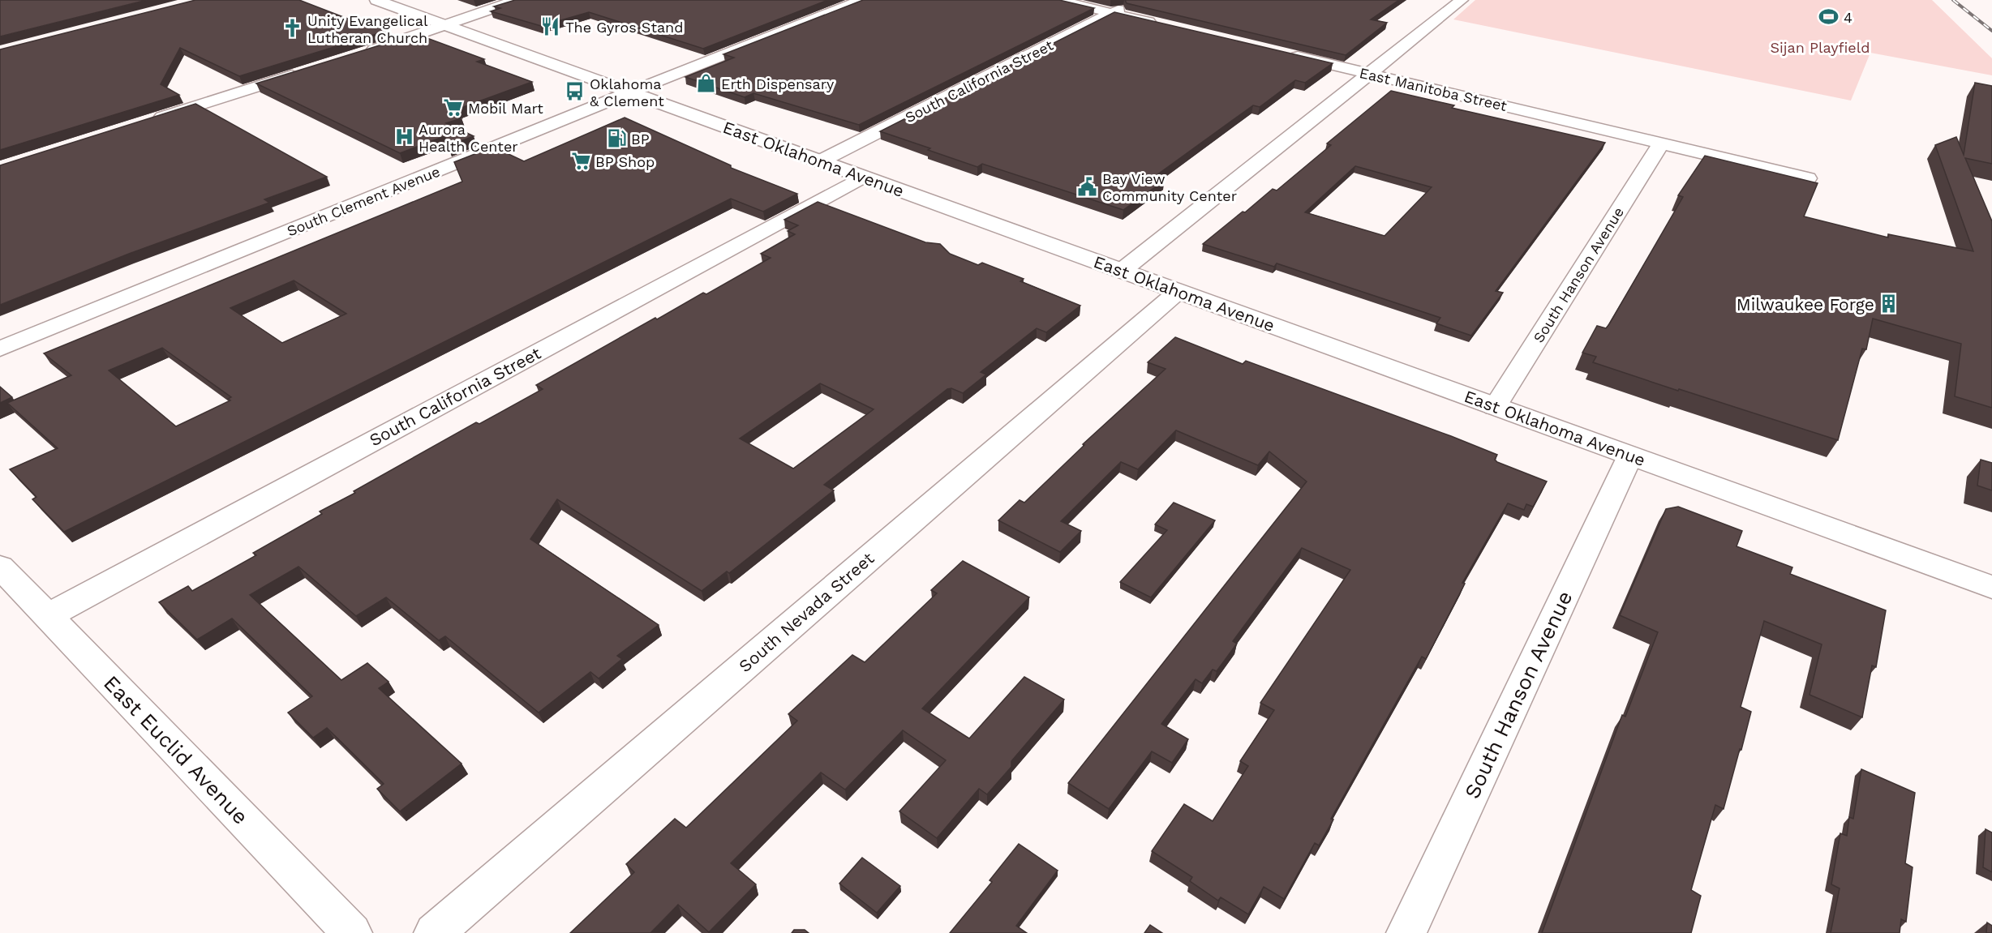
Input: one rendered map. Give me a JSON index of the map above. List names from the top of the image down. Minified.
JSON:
{"streets":{"street":["South California Street","East Manitoba Street","East Oklahoma Avenue","South Clement Avenue","South Hanson Avenue","South Nevada Street","East Euclid Avenue"]},"crossings":[["South California Street","East Oklahoma Avenue"],["South California Street","East Euclid Avenue"],["East Manitoba Street","South Hanson Avenue"],["East Oklahoma Avenue","South Clement Avenue"],["East Oklahoma Avenue","South Hanson Avenue"],["East Oklahoma Avenue","South Nevada Street"]],"parks":["Sijan Playfield"],"places":{"sports":["4"],"restaurant":["The Gyros Stand"],"church":["Unity Evangelical Lutheran Church"],"shop":["Erth Dispensary"],"bus stop":["Oklahoma & Clement"],"supermarket":["Mobil Mart","BP Shop"],"hospital":["Aurora Health Center"],"fuel station":["BP"],"public building":["Bay View Community Center"],"building":["Milwaukee Forge"]}}
